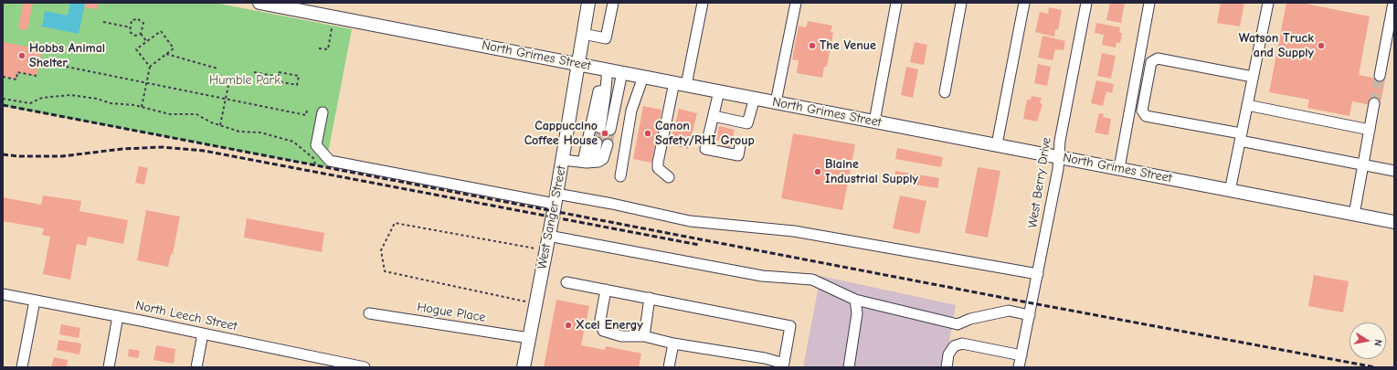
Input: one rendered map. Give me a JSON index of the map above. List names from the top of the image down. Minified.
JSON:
{"streets":{"main road":["North Grimes Street","West Sanger Street"],"street":["West Berry Drive","Hogue Place","North Leech Street"]},"crossings":[["North Grimes Street","West Berry Drive"],["North Grimes Street","West Sanger Street"],["West Sanger Street","Hogue Place"]],"parks":["Humble Park"],"places":["The Venue","Watson Truck and Supply","Hobbs Animal Shelter","Cappuccino Coffee House","Canon Safety/RHI Group","Blaine Industrial Supply","Xcel Energy"],"north":"right"}
